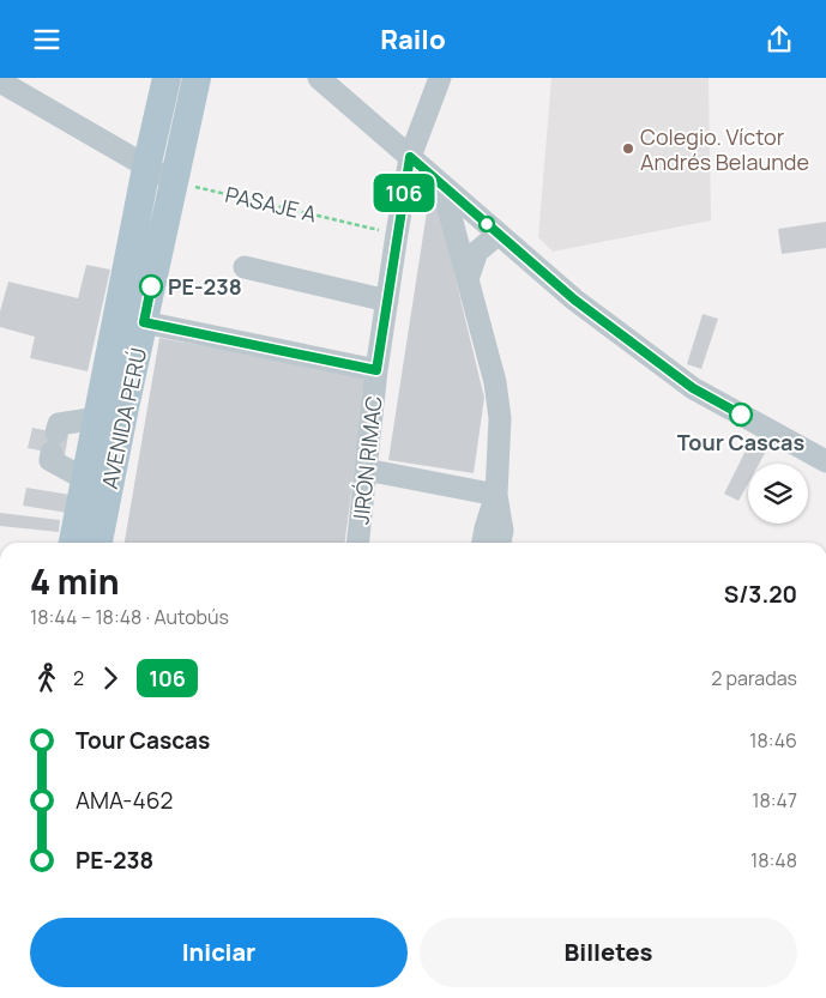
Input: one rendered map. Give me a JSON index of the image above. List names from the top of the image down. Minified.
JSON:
{"streets":{"main road":["AVENIDA PERÚ"],"street":["JIRÓN RIMAC"],"path":["PASAJE A"]},"crossings":[["PASAJE A","AVENIDA PERÚ"],["PASAJE A","JIRÓN RIMAC"]],"places":["Colegio. Víctor Andrés Belaunde","PE-238","Tour Cascas"],"lines":["bus line 106"],"page":{"header":"Railo","on_map":"106","heading":["4 min","18:44 – 18:48 · Autobús","S/3.20"],"legs":["2","106","2 paradas"],"list":[{"name":"Tour Cascas","value":"18:46"},{"name":"AMA-462","value":"18:47"},{"name":"PE-238","value":"18:48"}],"buttons":["Iniciar","Billetes"]}}
